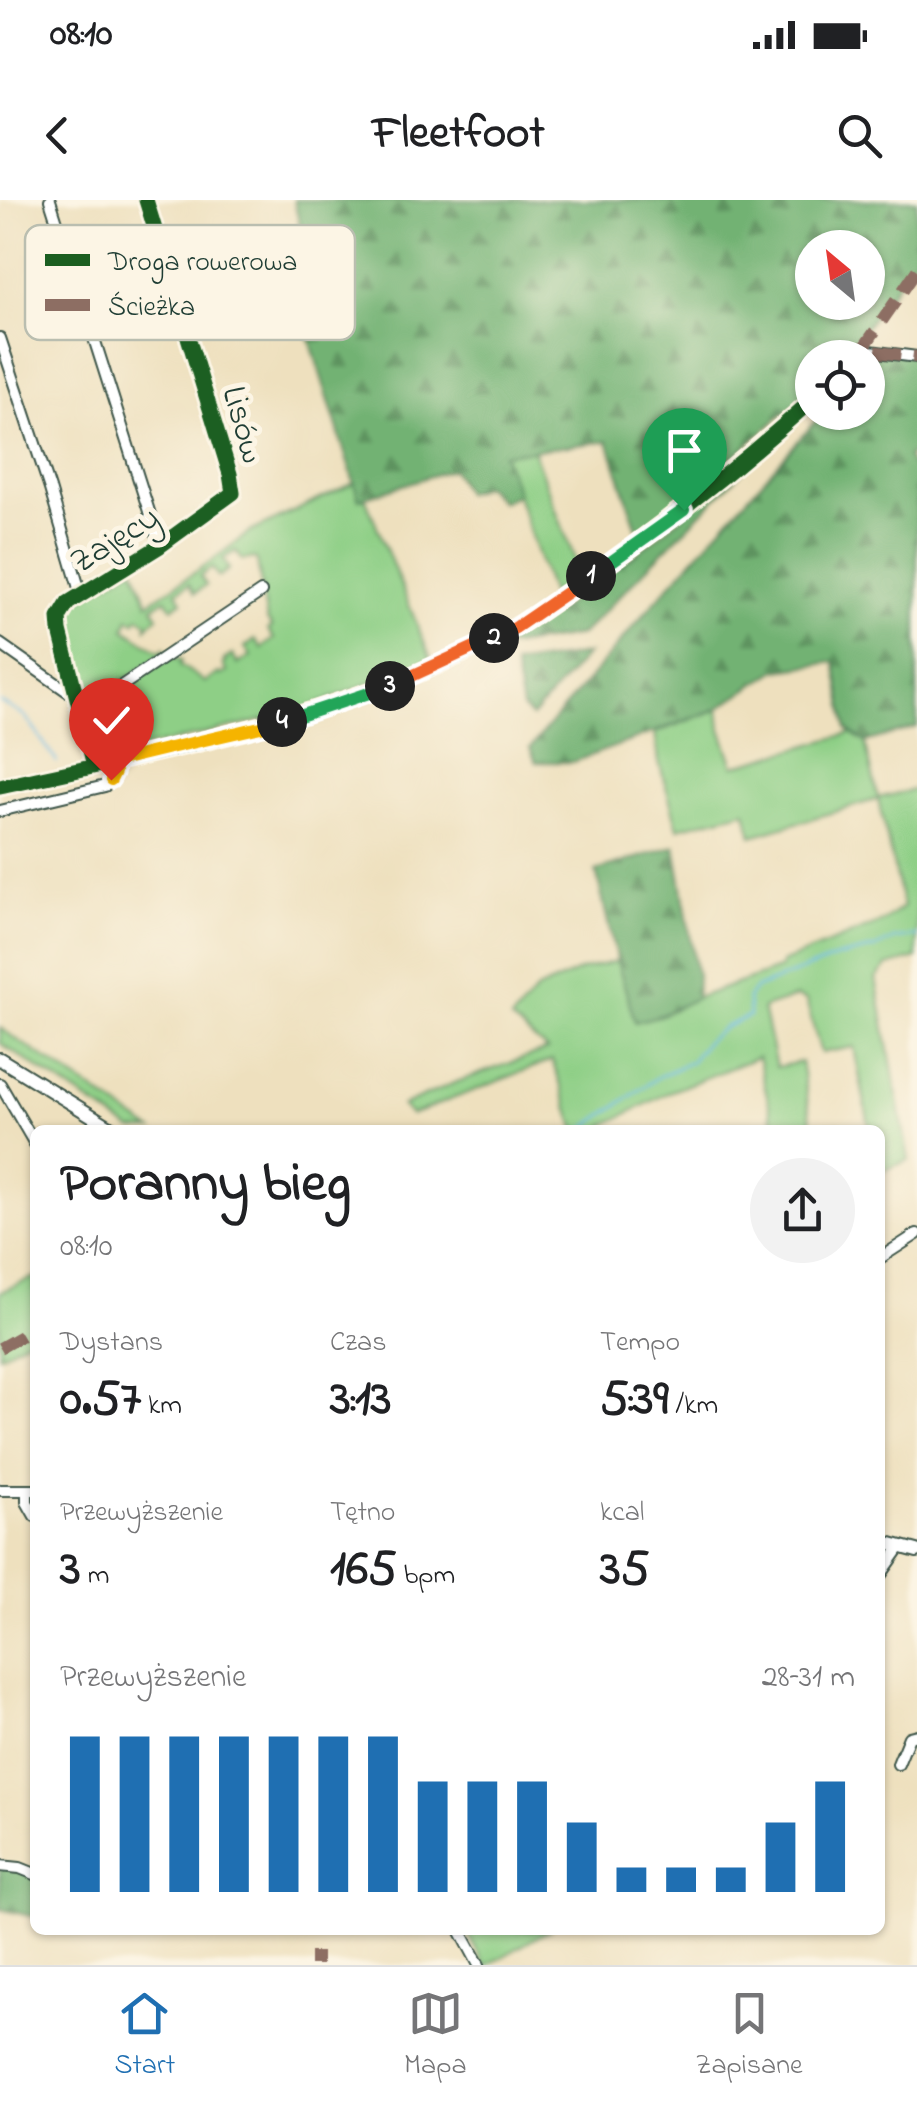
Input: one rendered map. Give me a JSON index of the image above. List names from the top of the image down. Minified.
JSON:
{"streets":{"street":["Lisów","Zajęcy"]},"crossings":[["Lisów","Zajęcy"]],"legend":["Droga rowerowa","Ścieżka"],"north":"top left","page":{"status":"08:10","header":"Fleetfoot","pins":["1","2","3","4"],"heading":["Poranny bieg","08:10"],"stats":[["Dystans","0.57 km"],["Czas","3:13"],["Tempo","5:39 /km"],["Przewyższenie","3 m"],["Tętno","165 bpm"],["kcal","35"]],"chart":["Przewyższenie","28–31 m"],"tabs":["Start","Mapa","Zapisane"]}}
